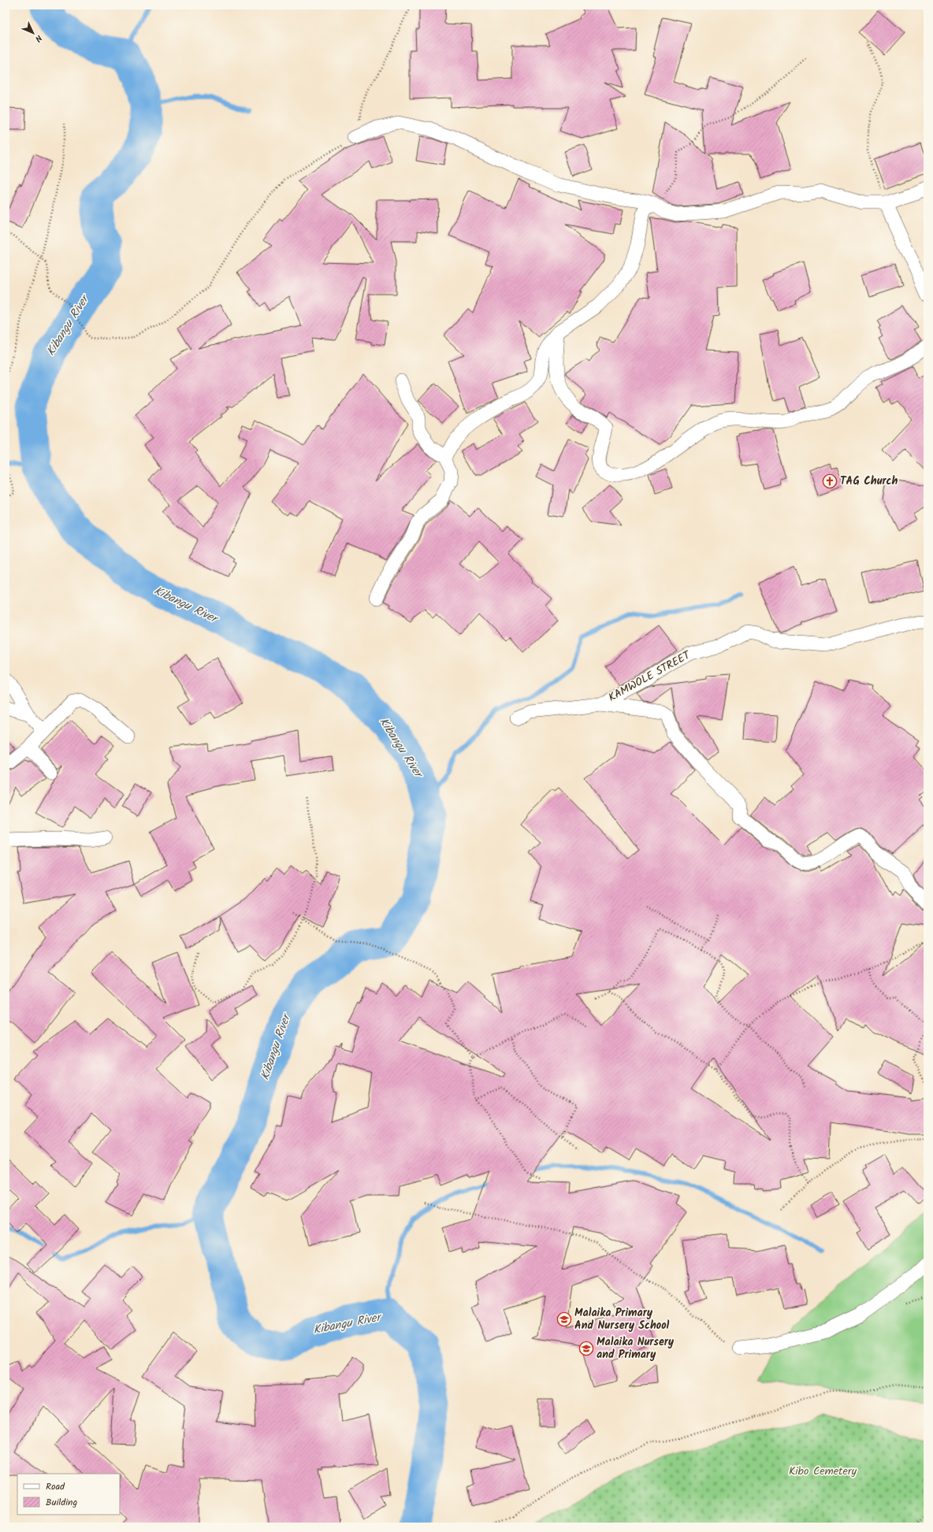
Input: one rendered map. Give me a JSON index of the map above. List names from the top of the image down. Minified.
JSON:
{"streets":{"street":["KAMWOLE STREET"]},"water":["Kibangu River"],"parks":["Kibo Cemetery"],"places":{"church":["TAG Church"],"school or university":["Malaika Primary And Nursery School","Malaika Nursery and Primary"]},"legend":["Road","Building"],"north":"bottom right"}
